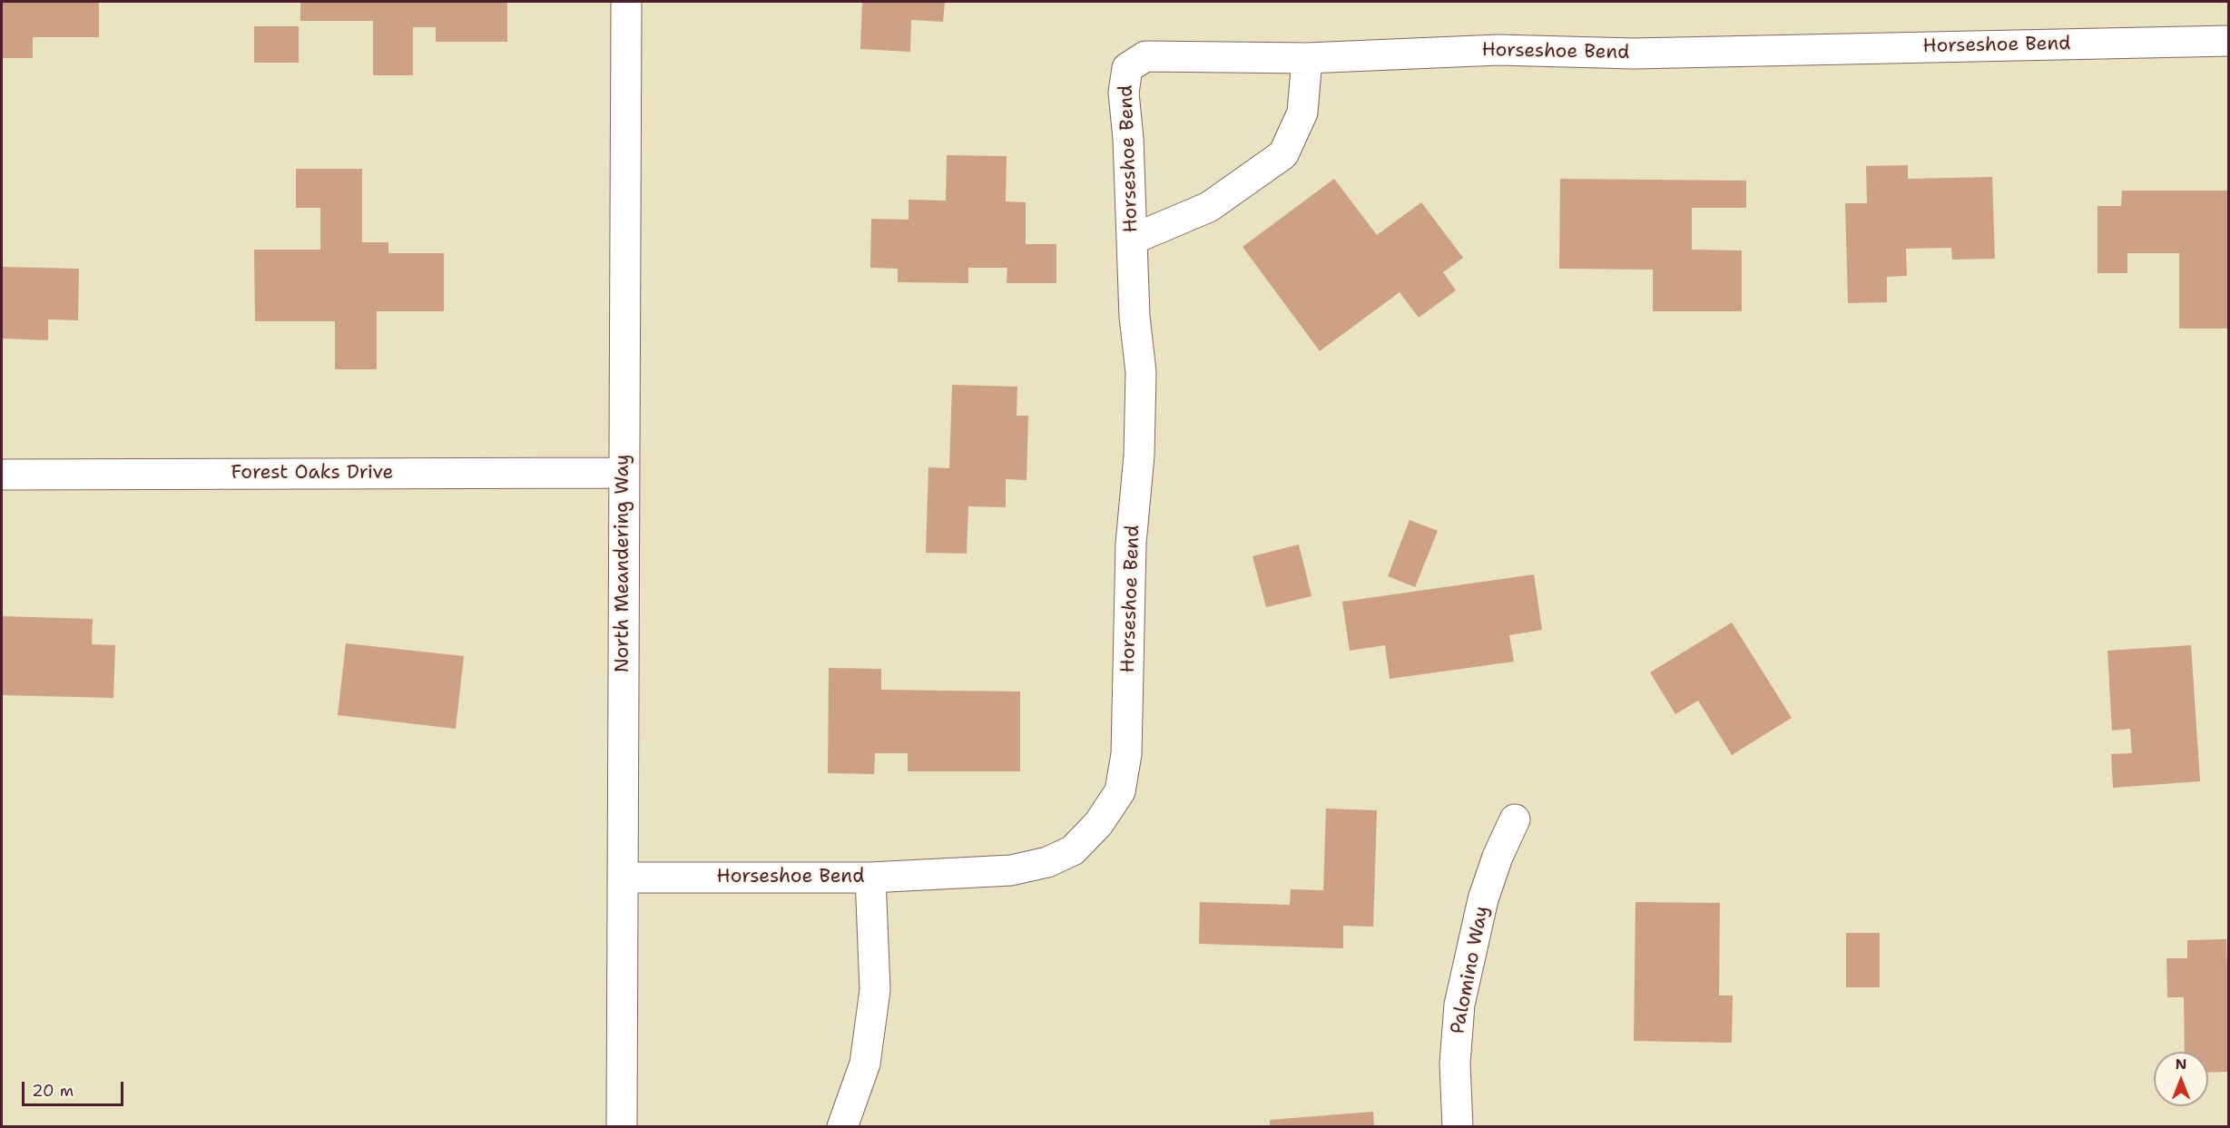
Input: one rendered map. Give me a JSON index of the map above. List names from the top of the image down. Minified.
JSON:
{"streets":{"street":["Horseshoe Bend","Forest Oaks Drive","North Meandering Way","Palomino Way"]},"crossings":[["Horseshoe Bend","North Meandering Way"],["Forest Oaks Drive","North Meandering Way"]],"scale_bar":"20 m","north":"top"}
